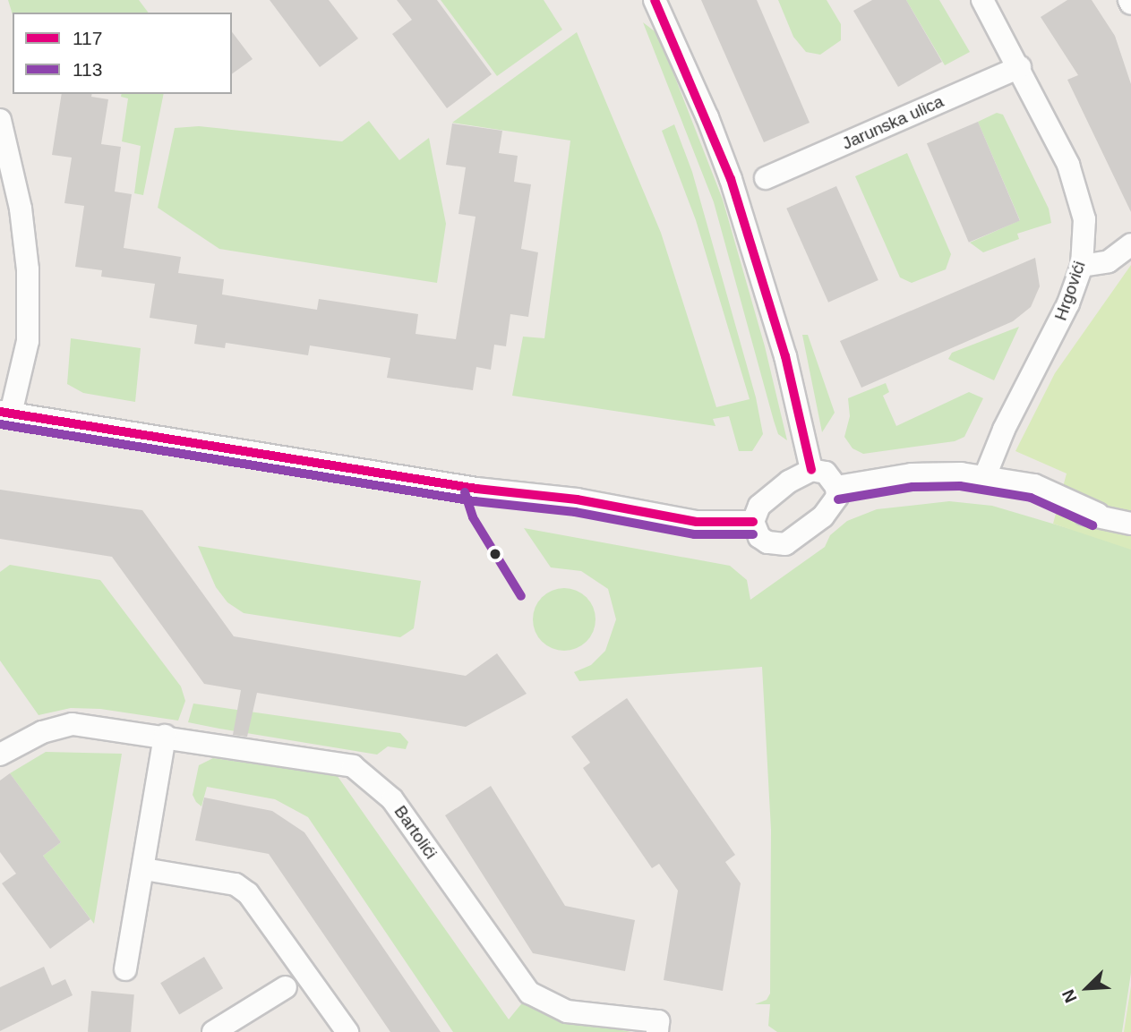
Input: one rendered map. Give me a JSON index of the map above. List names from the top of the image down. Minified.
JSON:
{"streets":{"street":["Jarunska ulica","Hrgovići","Bartolići"]},"crossings":[["Jarunska ulica","Hrgovići"]],"lines":["transit line 117","transit line 113"],"legend":["117","113"],"north":"bottom left"}
